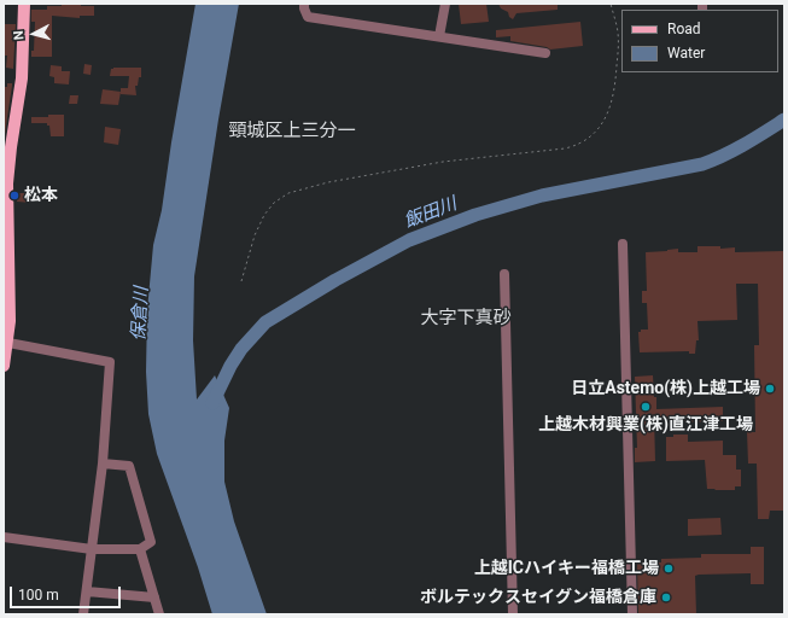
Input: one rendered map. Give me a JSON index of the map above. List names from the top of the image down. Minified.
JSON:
{"districts":["頸城区上三分一","大字下真砂"],"water":["飯田川","保倉川"],"places":["松本","日立Astemo(株)上越工場","上越木材興業(株)直江津工場","上越ICハイキー福橋工場","ボルテックスセイグン福橋倉庫"],"legend":["Road","Water"],"scale_bar":"100 m","north":"left"}
